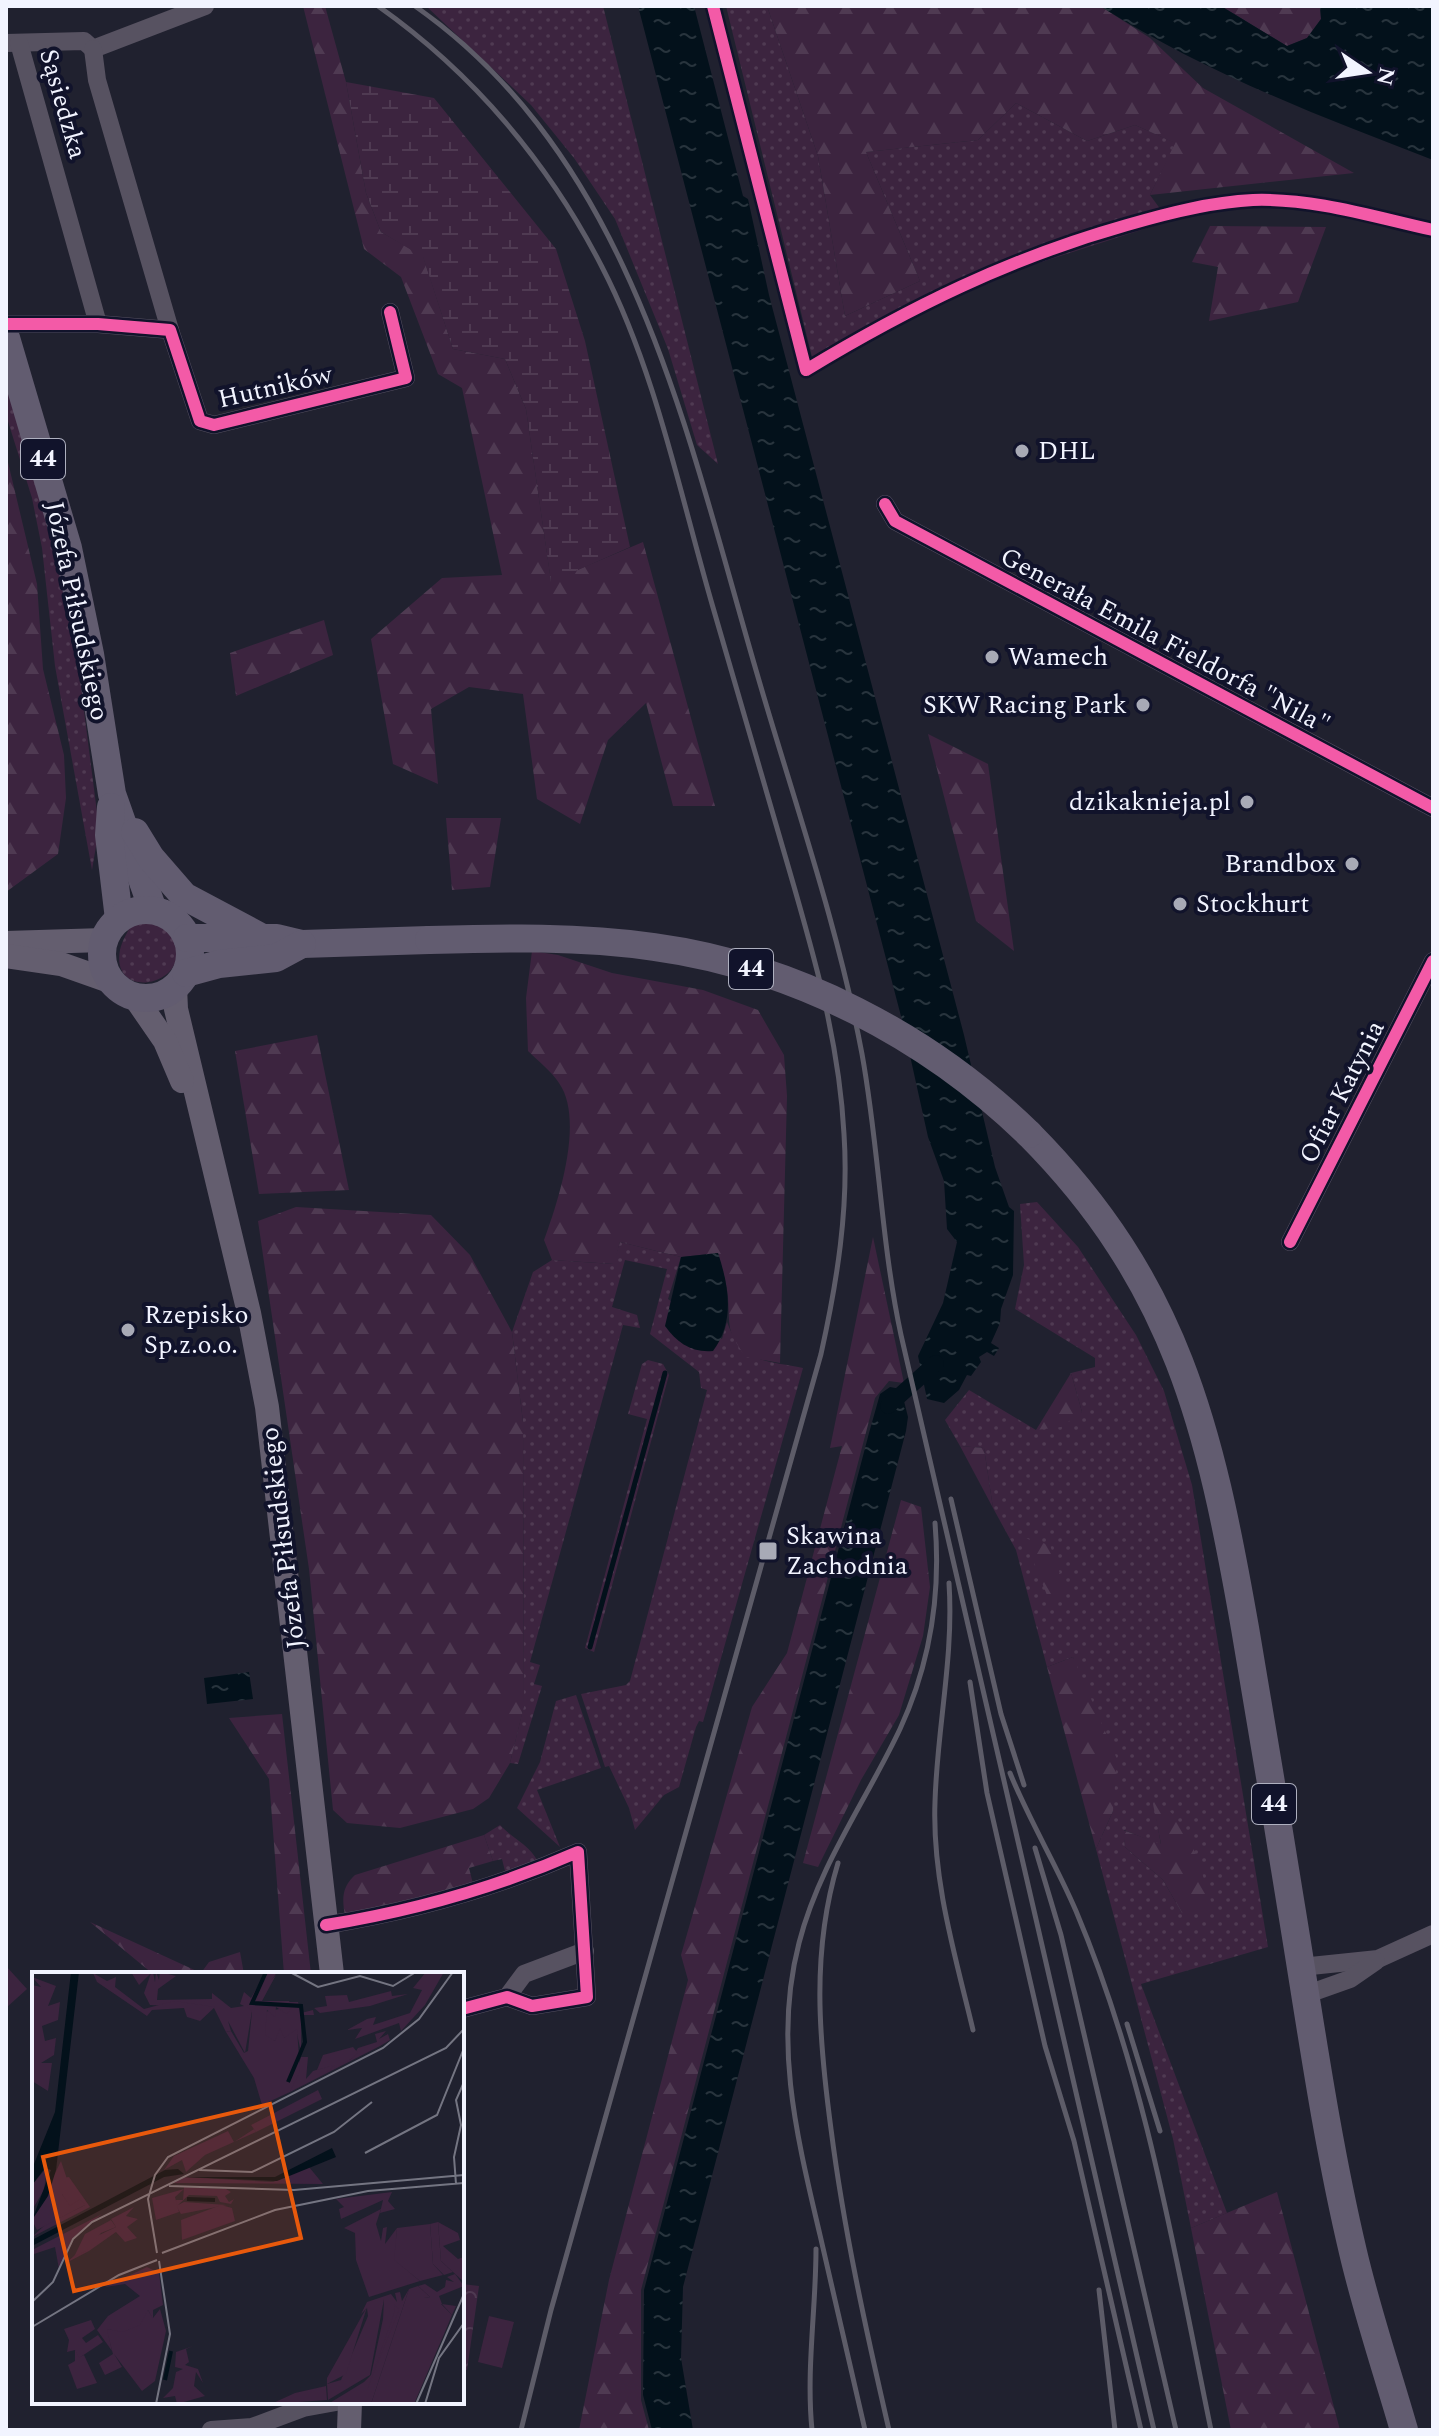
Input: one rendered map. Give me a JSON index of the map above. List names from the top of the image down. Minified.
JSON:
{"streets":{"main road":["44","Józefa Piłsudskiego"],"street":["Sąsiedzka","Hutników","Generała Emila Fieldorfa \"Nila\"","Ofiar Katynia"]},"crossings":[["Sąsiedzka","Hutników"],["44","Józefa Piłsudskiego"]],"places":{"other":["DHL","Wamech","SKW Racing Park","dzikaknieja.pl","Brandbox","Stockhurt","Rzepisko Sp.z.o.o."],"transit":["Skawina Zachodnia"]},"north":"right"}
